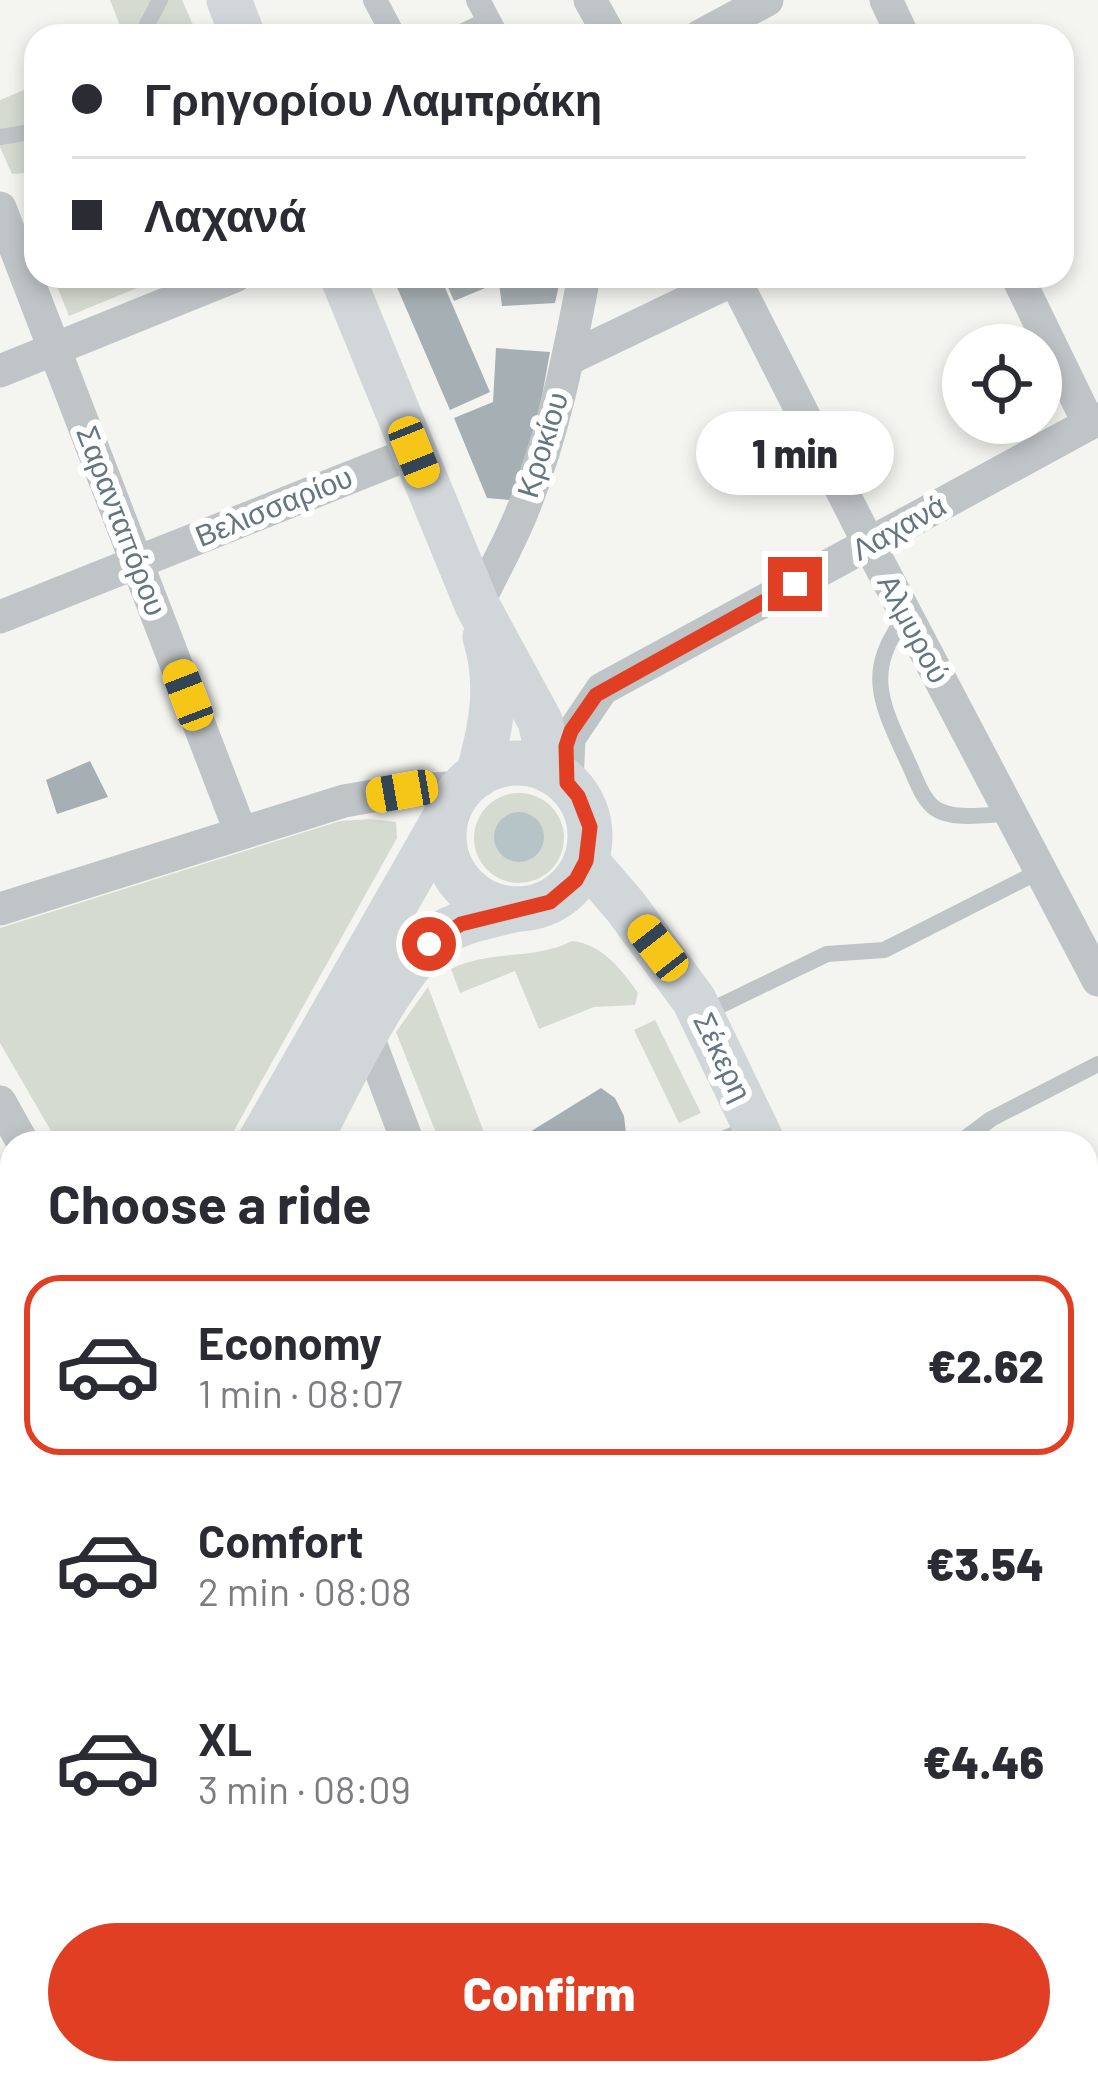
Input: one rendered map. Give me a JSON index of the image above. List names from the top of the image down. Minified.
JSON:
{"streets":{"main road":["Σέκερη"],"street":["Κροκίου","Βελισσαρίου","Σαρανταπόρου","Λαχανά","Αλμυρού"]},"crossings":[["Βελισσαρίου","Σαρανταπόρου"],["Λαχανά","Αλμυρού"],["Λαχανά","Σέκερη"]],"page":{"banner":["Γρηγορίου Λαμπράκη","Λαχανά"],"bubble":"1 min","heading":"Choose a ride","list":[{"name":"Economy","note":"1 min · 08:07","value":"€2.62"},{"name":"Comfort","note":"2 min · 08:08","value":"€3.54"},{"name":"XL","note":"3 min · 08:09","value":"€4.46"}],"buttons":"Confirm"}}
